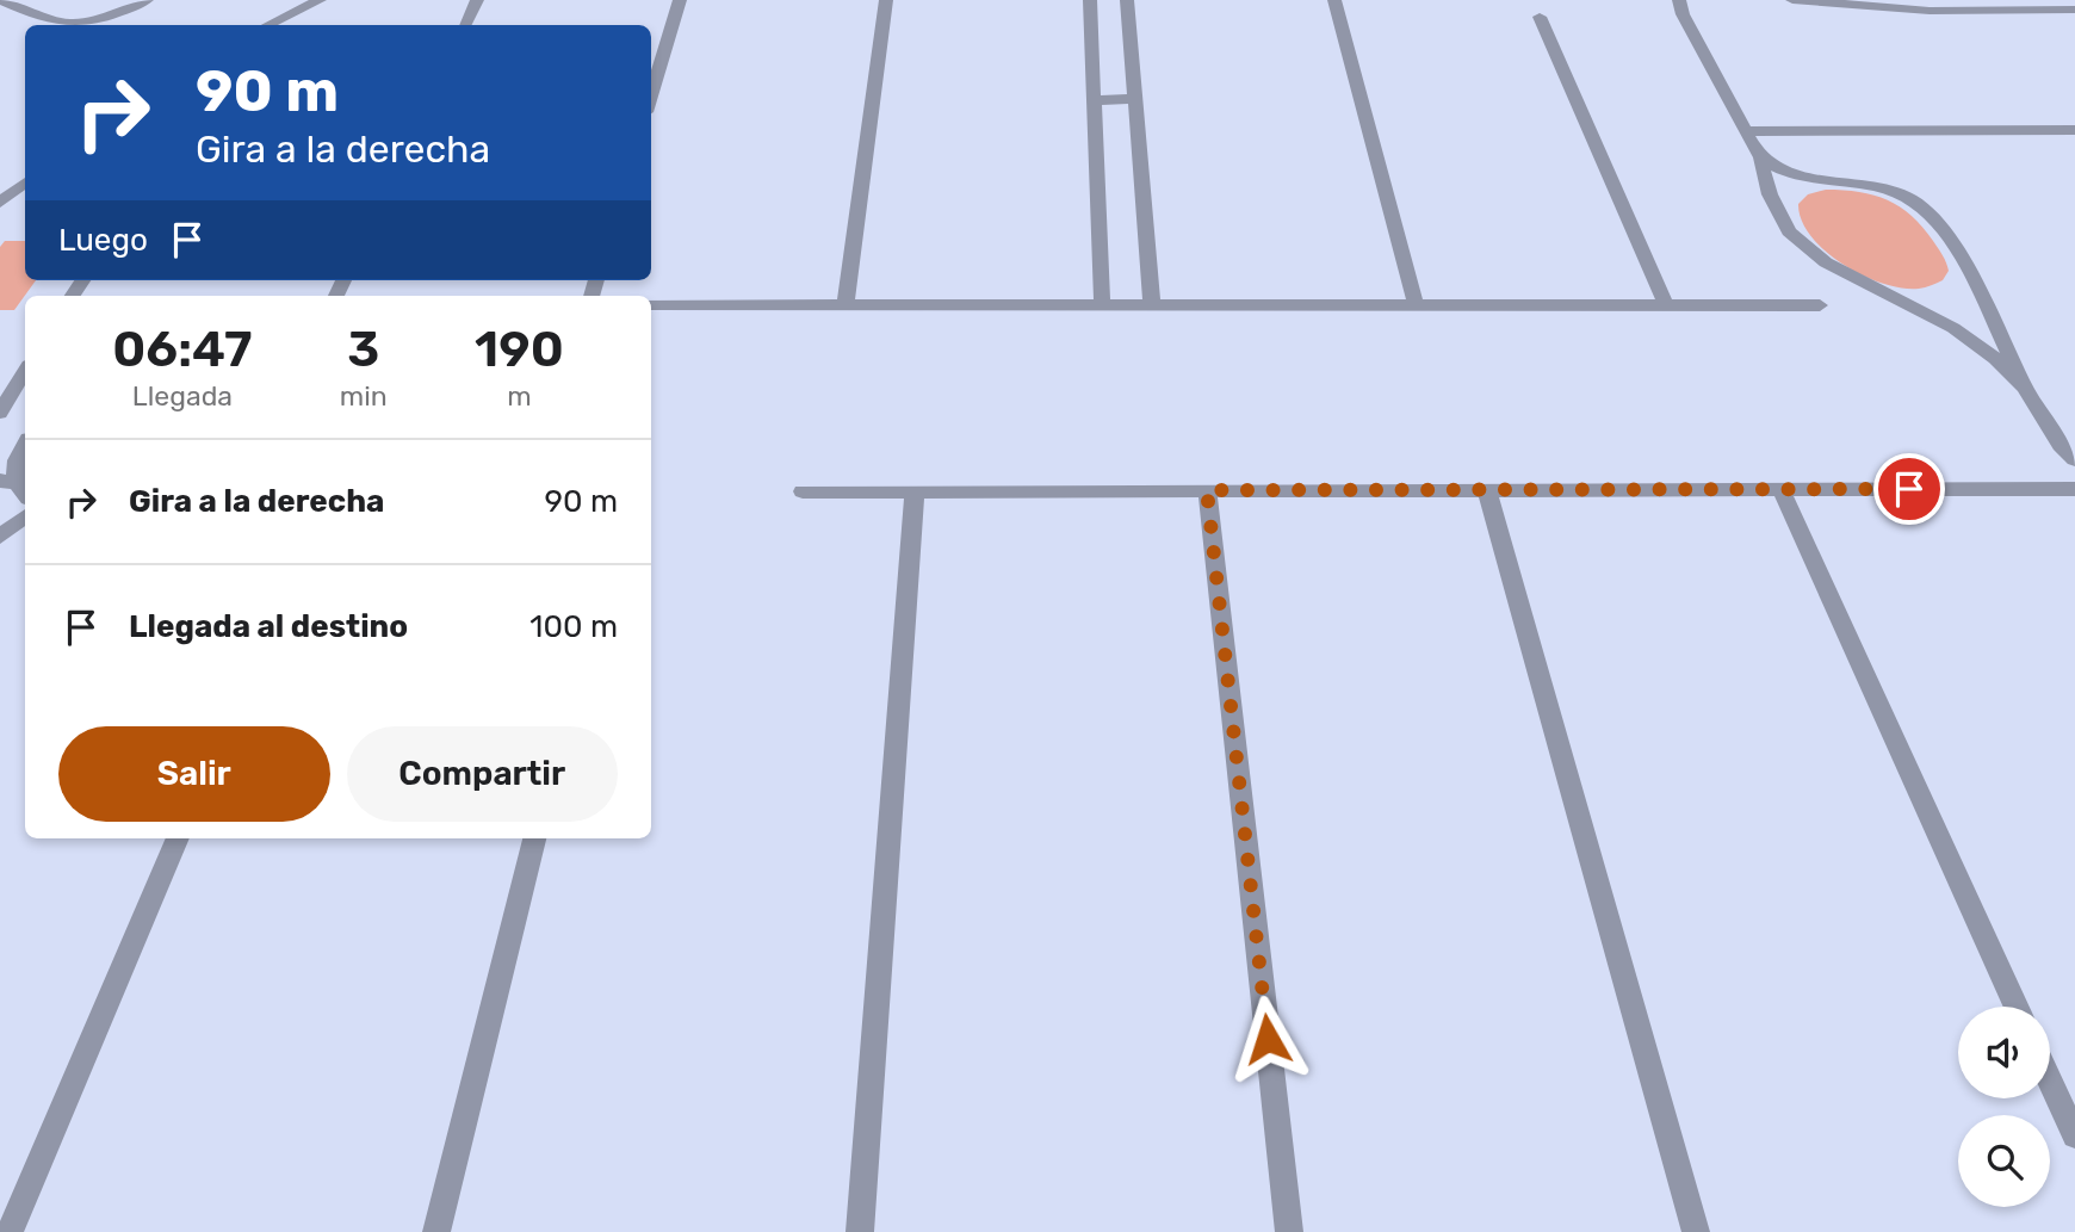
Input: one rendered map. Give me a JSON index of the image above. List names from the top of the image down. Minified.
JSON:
{"page":{"turn":["90 m","Gira a la derecha"],"then":"Luego","eta":["06:47","Llegada","3","min","190","m"],"list":[{"name":"Gira a la derecha","value":"90 m"},{"name":"Llegada al destino","value":"100 m"}],"buttons":["Salir","Compartir"]}}
